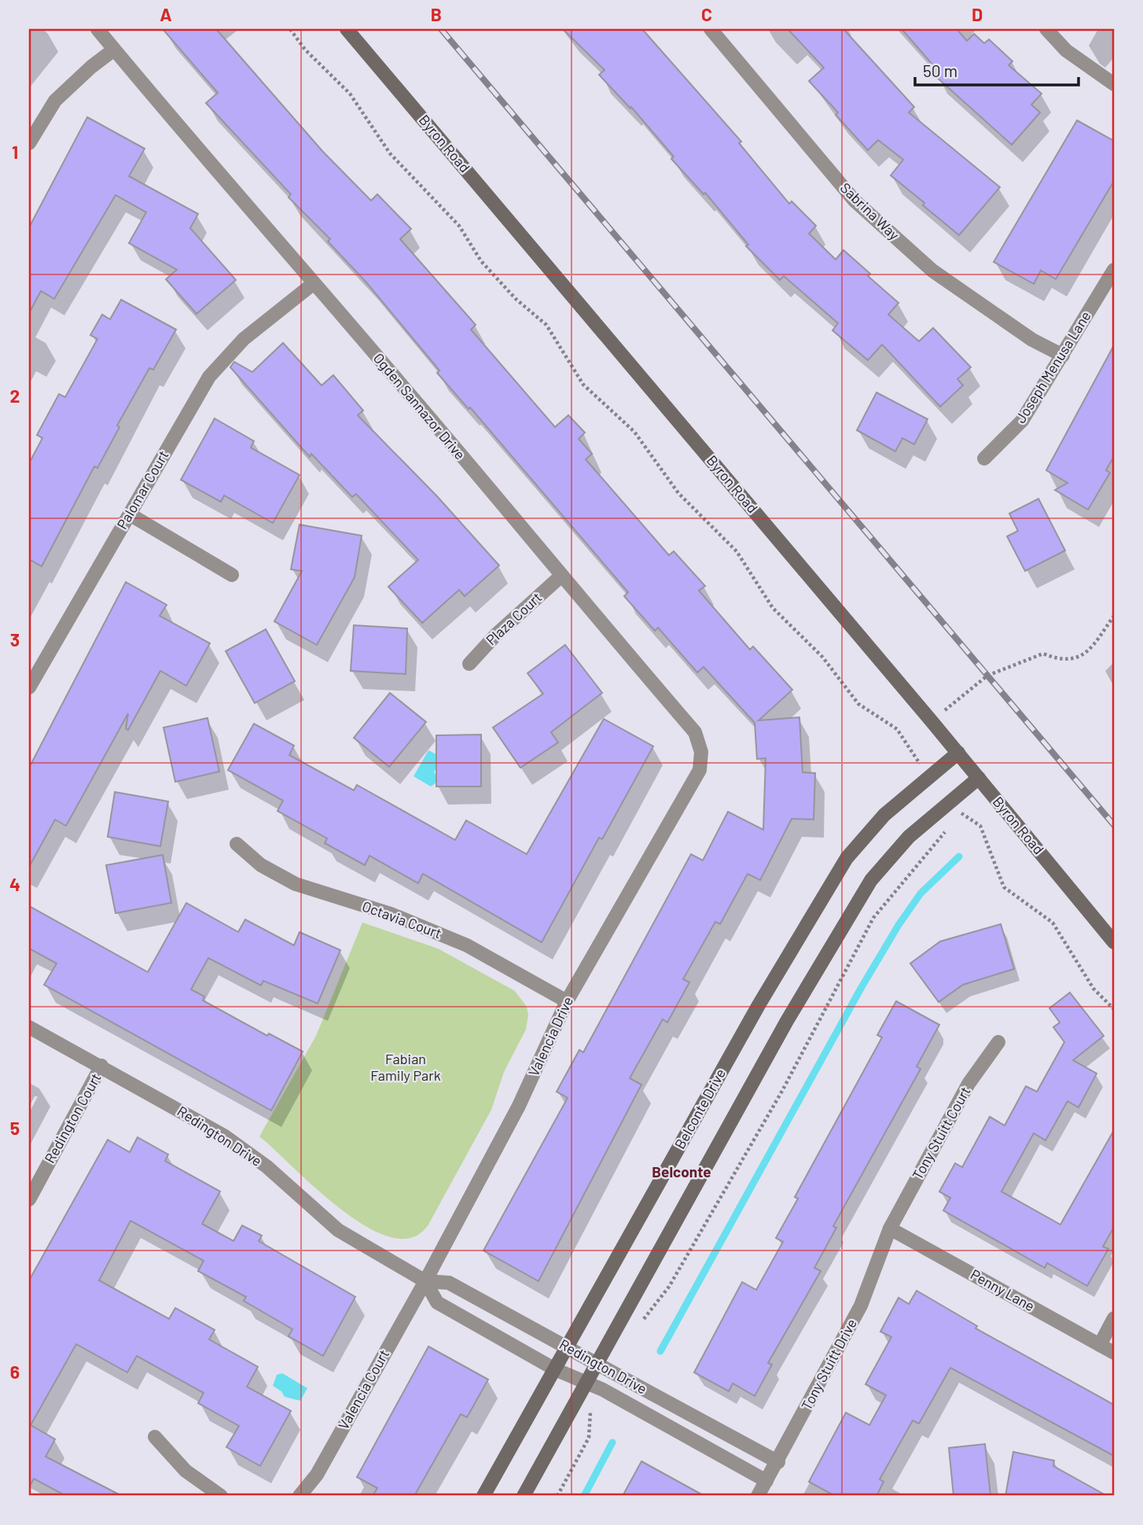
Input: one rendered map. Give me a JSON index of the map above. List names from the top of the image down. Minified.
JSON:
{"streets":{"main road":["Byron Road","Belconte Drive"],"street":["Sabrina Way","Joseph Menusa Lane","Ogden Sannazor Drive","Palomar Court","Plaza Court","Octavia Court","Valencia Drive","Redington Court","Tony Stuitt Court","Redington Drive","Penny Lane","Tony Stuitt Drive","Valencia Court"]},"crossings":[["Byron Road","Belconte Drive"],["Sabrina Way","Joseph Menusa Lane"],["Ogden Sannazor Drive","Palomar Court"],["Ogden Sannazor Drive","Plaza Court"],["Ogden Sannazor Drive","Valencia Drive"],["Octavia Court","Valencia Drive"],["Valencia Drive","Redington Drive"],["Valencia Drive","Valencia Court"],["Belconte Drive","Redington Drive"],["Redington Court","Redington Drive"],["Tony Stuitt Court","Penny Lane"],["Tony Stuitt Court","Tony Stuitt Drive"],["Redington Drive","Tony Stuitt Drive"],["Redington Drive","Valencia Court"],["Penny Lane","Tony Stuitt Drive"]],"districts":["Belconte"],"parks":["Fabian Family Park"],"scale_bar":"50 m","grid":{"columns":["A","B","C","D"],"rows":["1","2","3","4","5","6"]}}
